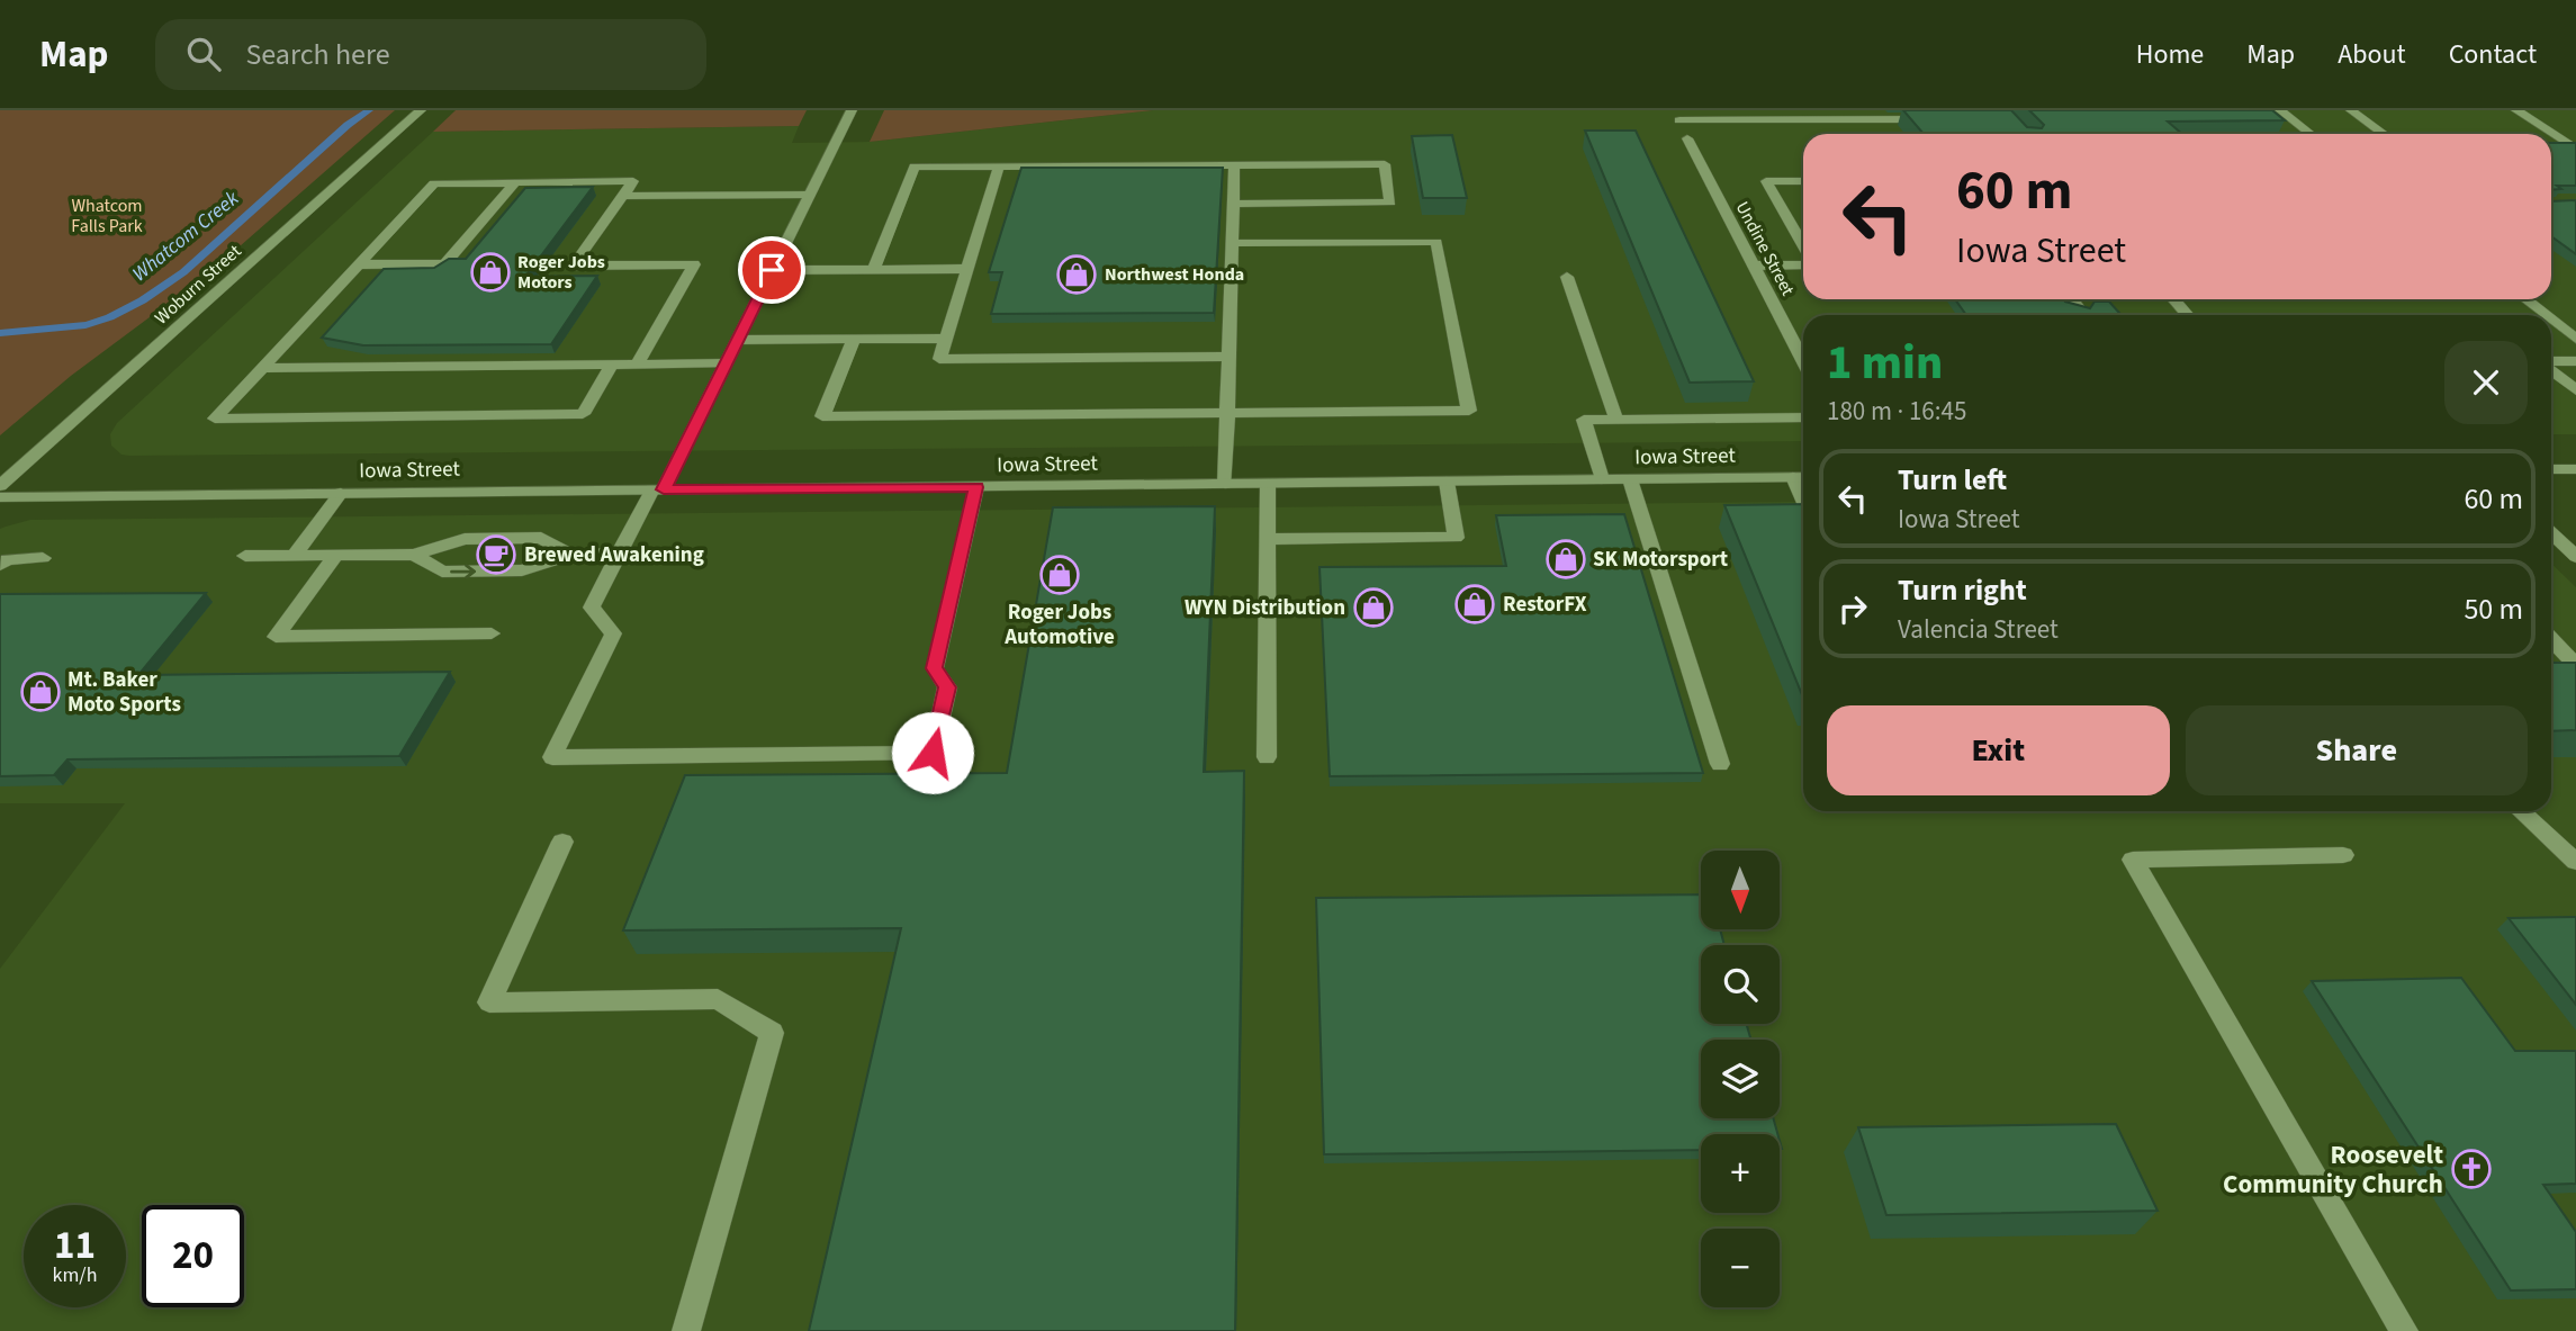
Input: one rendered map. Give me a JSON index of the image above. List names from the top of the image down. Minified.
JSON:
{"streets":{"street":["Undine Street","Woburn Street","Iowa Street"]},"water":["Whatcom Creek"],"parks":["Whatcom Falls Park"],"places":{"shop":["Roger Jobs Motors","Northwest Honda","SK Motorsport","Roger Jobs Automotive","RestorFX","WYN Distribution","Mt. Baker Moto Sports"],"cafe":["Brewed Awakening"],"church":["Roosevelt Community Church"]},"north":"bottom","page":{"header":"Map","search":"Search here","nav":["Home","Map","About","Contact"],"turn":["60 m","Iowa Street"],"heading":["1 min","180 m · 16:45"],"list":[{"name":"Turn left","note":"Iowa Street","value":"60 m"},{"name":"Turn right","note":"Valencia Street","value":"50 m"}],"buttons":["Exit","Share"],"map_buttons":["+","−"],"speed":"11 km/h","limit":"20"}}
